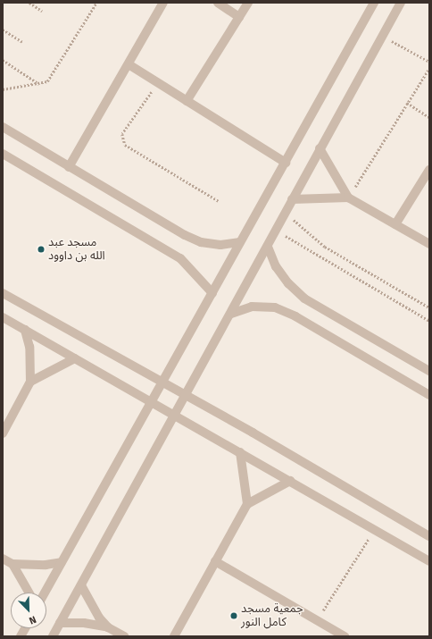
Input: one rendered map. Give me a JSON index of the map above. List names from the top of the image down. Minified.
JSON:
{"places":["مسجد عبد الله بن داوود","جمعية مسجد كامل النور"],"north":"bottom right"}
